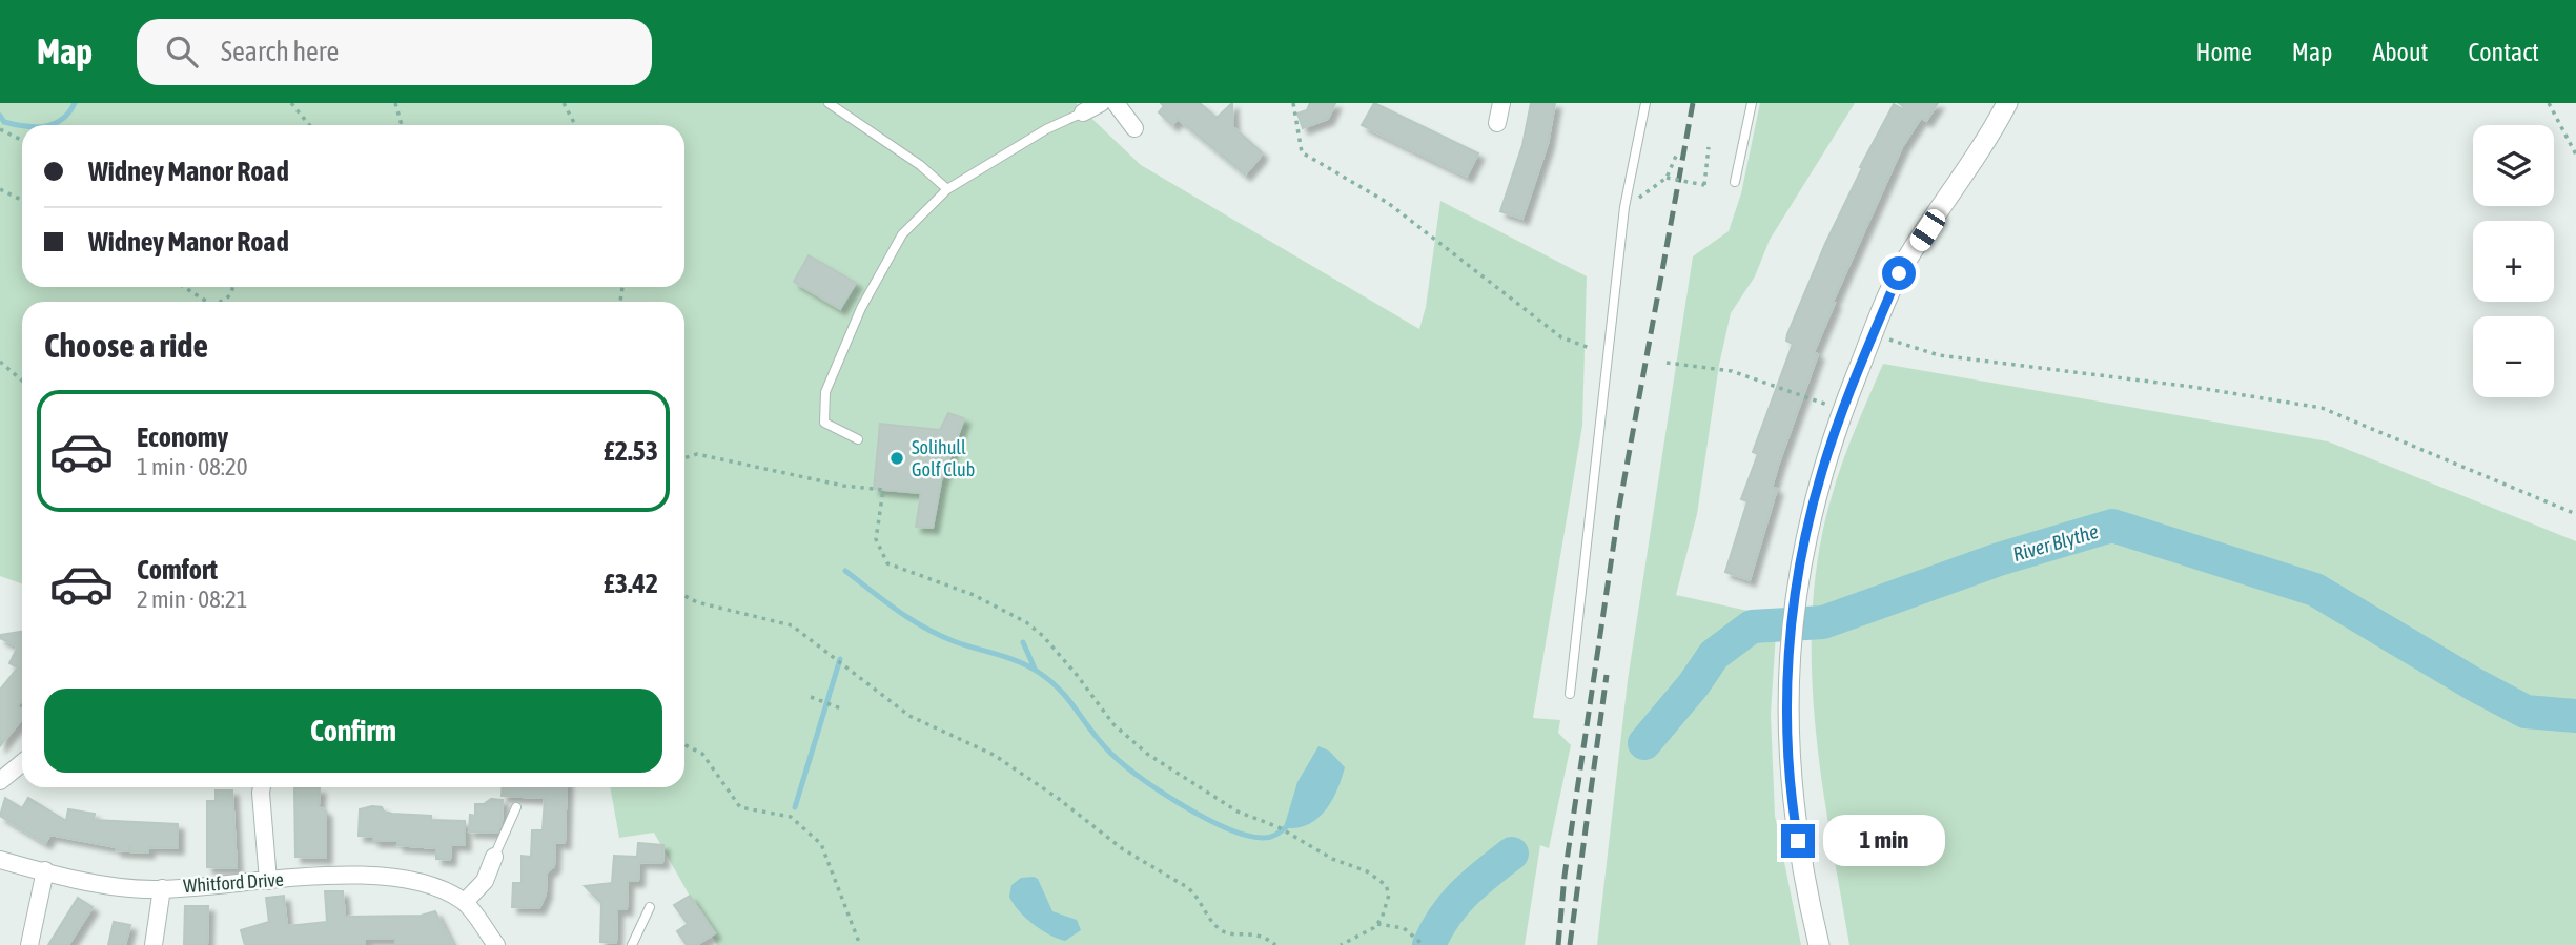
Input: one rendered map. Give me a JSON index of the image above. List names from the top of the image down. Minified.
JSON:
{"streets":{"street":["Whitford Drive"]},"water":["River Blythe"],"places":["Solihull Golf Club"],"page":{"header":"Map","search":"Search here","nav":["Home","Map","About","Contact"],"map_buttons":["+","−"],"banner":["Widney Manor Road","Widney Manor Road"],"heading":"Choose a ride","list":[{"name":"Economy","note":"1 min · 08:20","value":"£2.53"},{"name":"Comfort","note":"2 min · 08:21","value":"£3.42"}],"buttons":"Confirm","bubble":"1 min"}}
